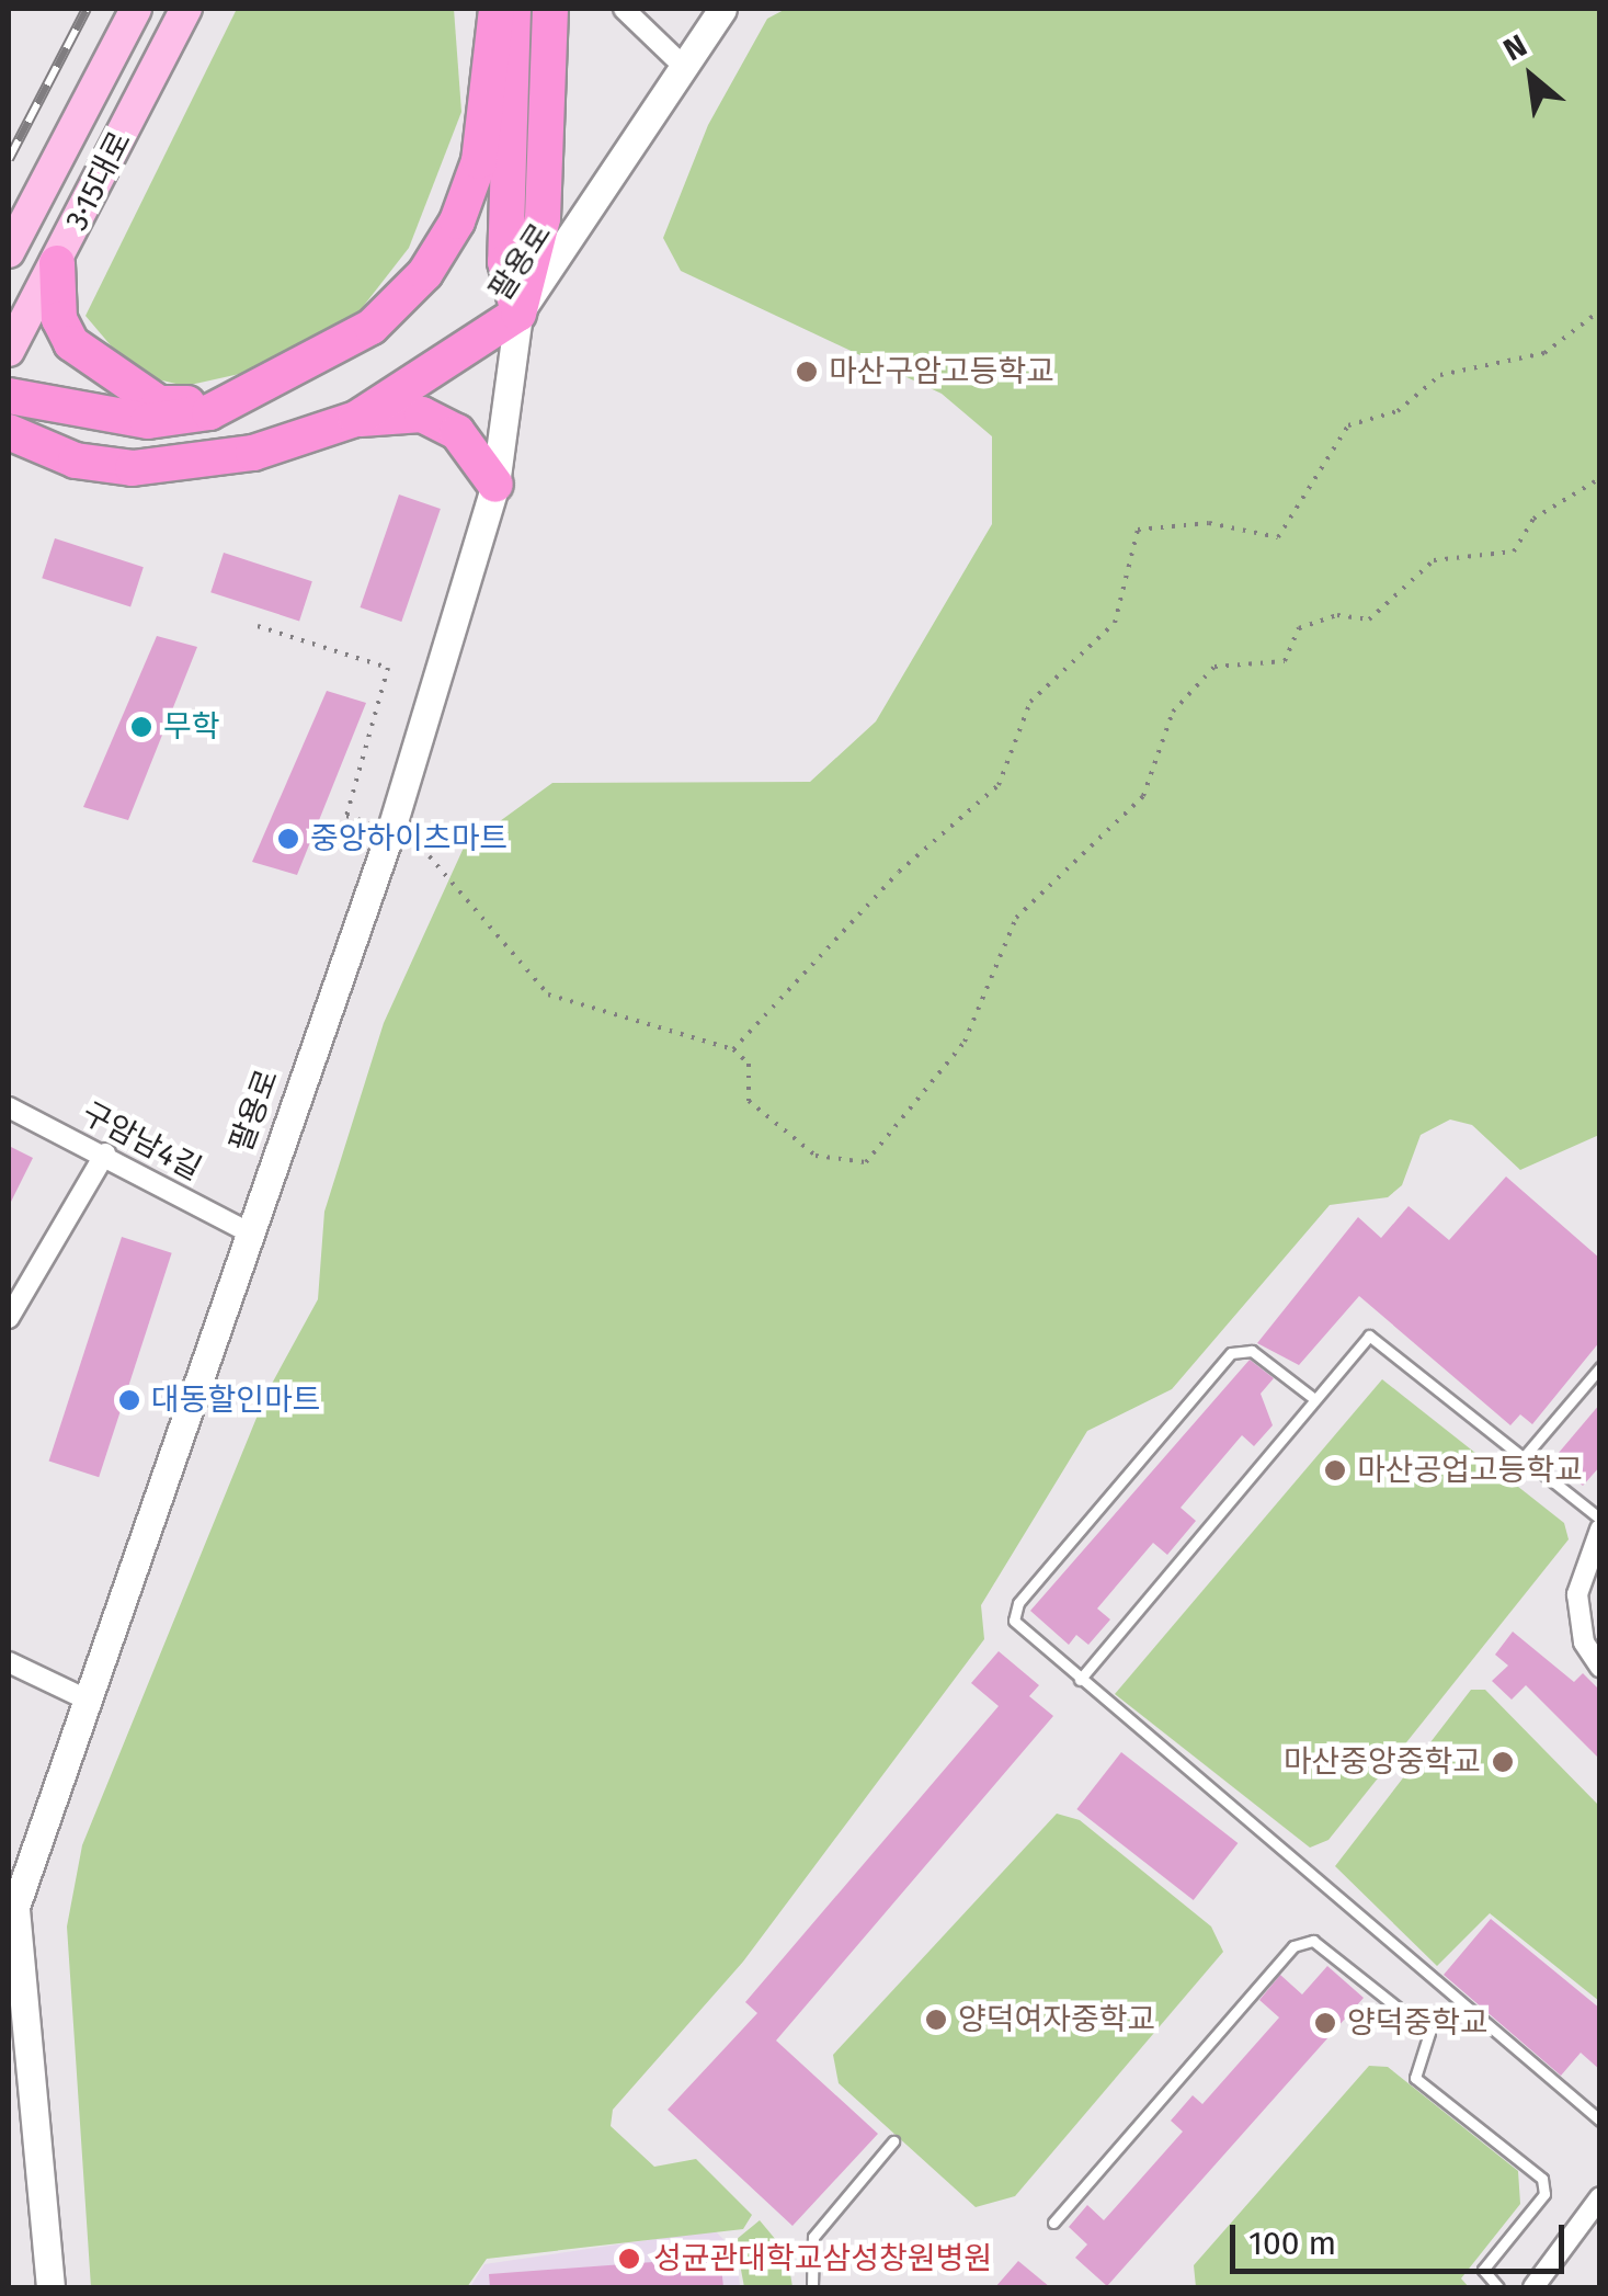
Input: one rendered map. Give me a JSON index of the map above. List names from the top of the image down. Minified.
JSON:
{"streets":{"main road":["3·15대로","팔용로"],"street":["구암남4길"]},"crossings":[["팔용로","구암남4길"]],"places":["마산구암고등학교","무학","중앙하이츠마트","대동할인마트","마산공업고등학교","마산중앙중학교","양덕여자중학교","양덕중학교","성균관대학교삼성창원병원"],"scale_bar":"100 m","north":"top left"}
